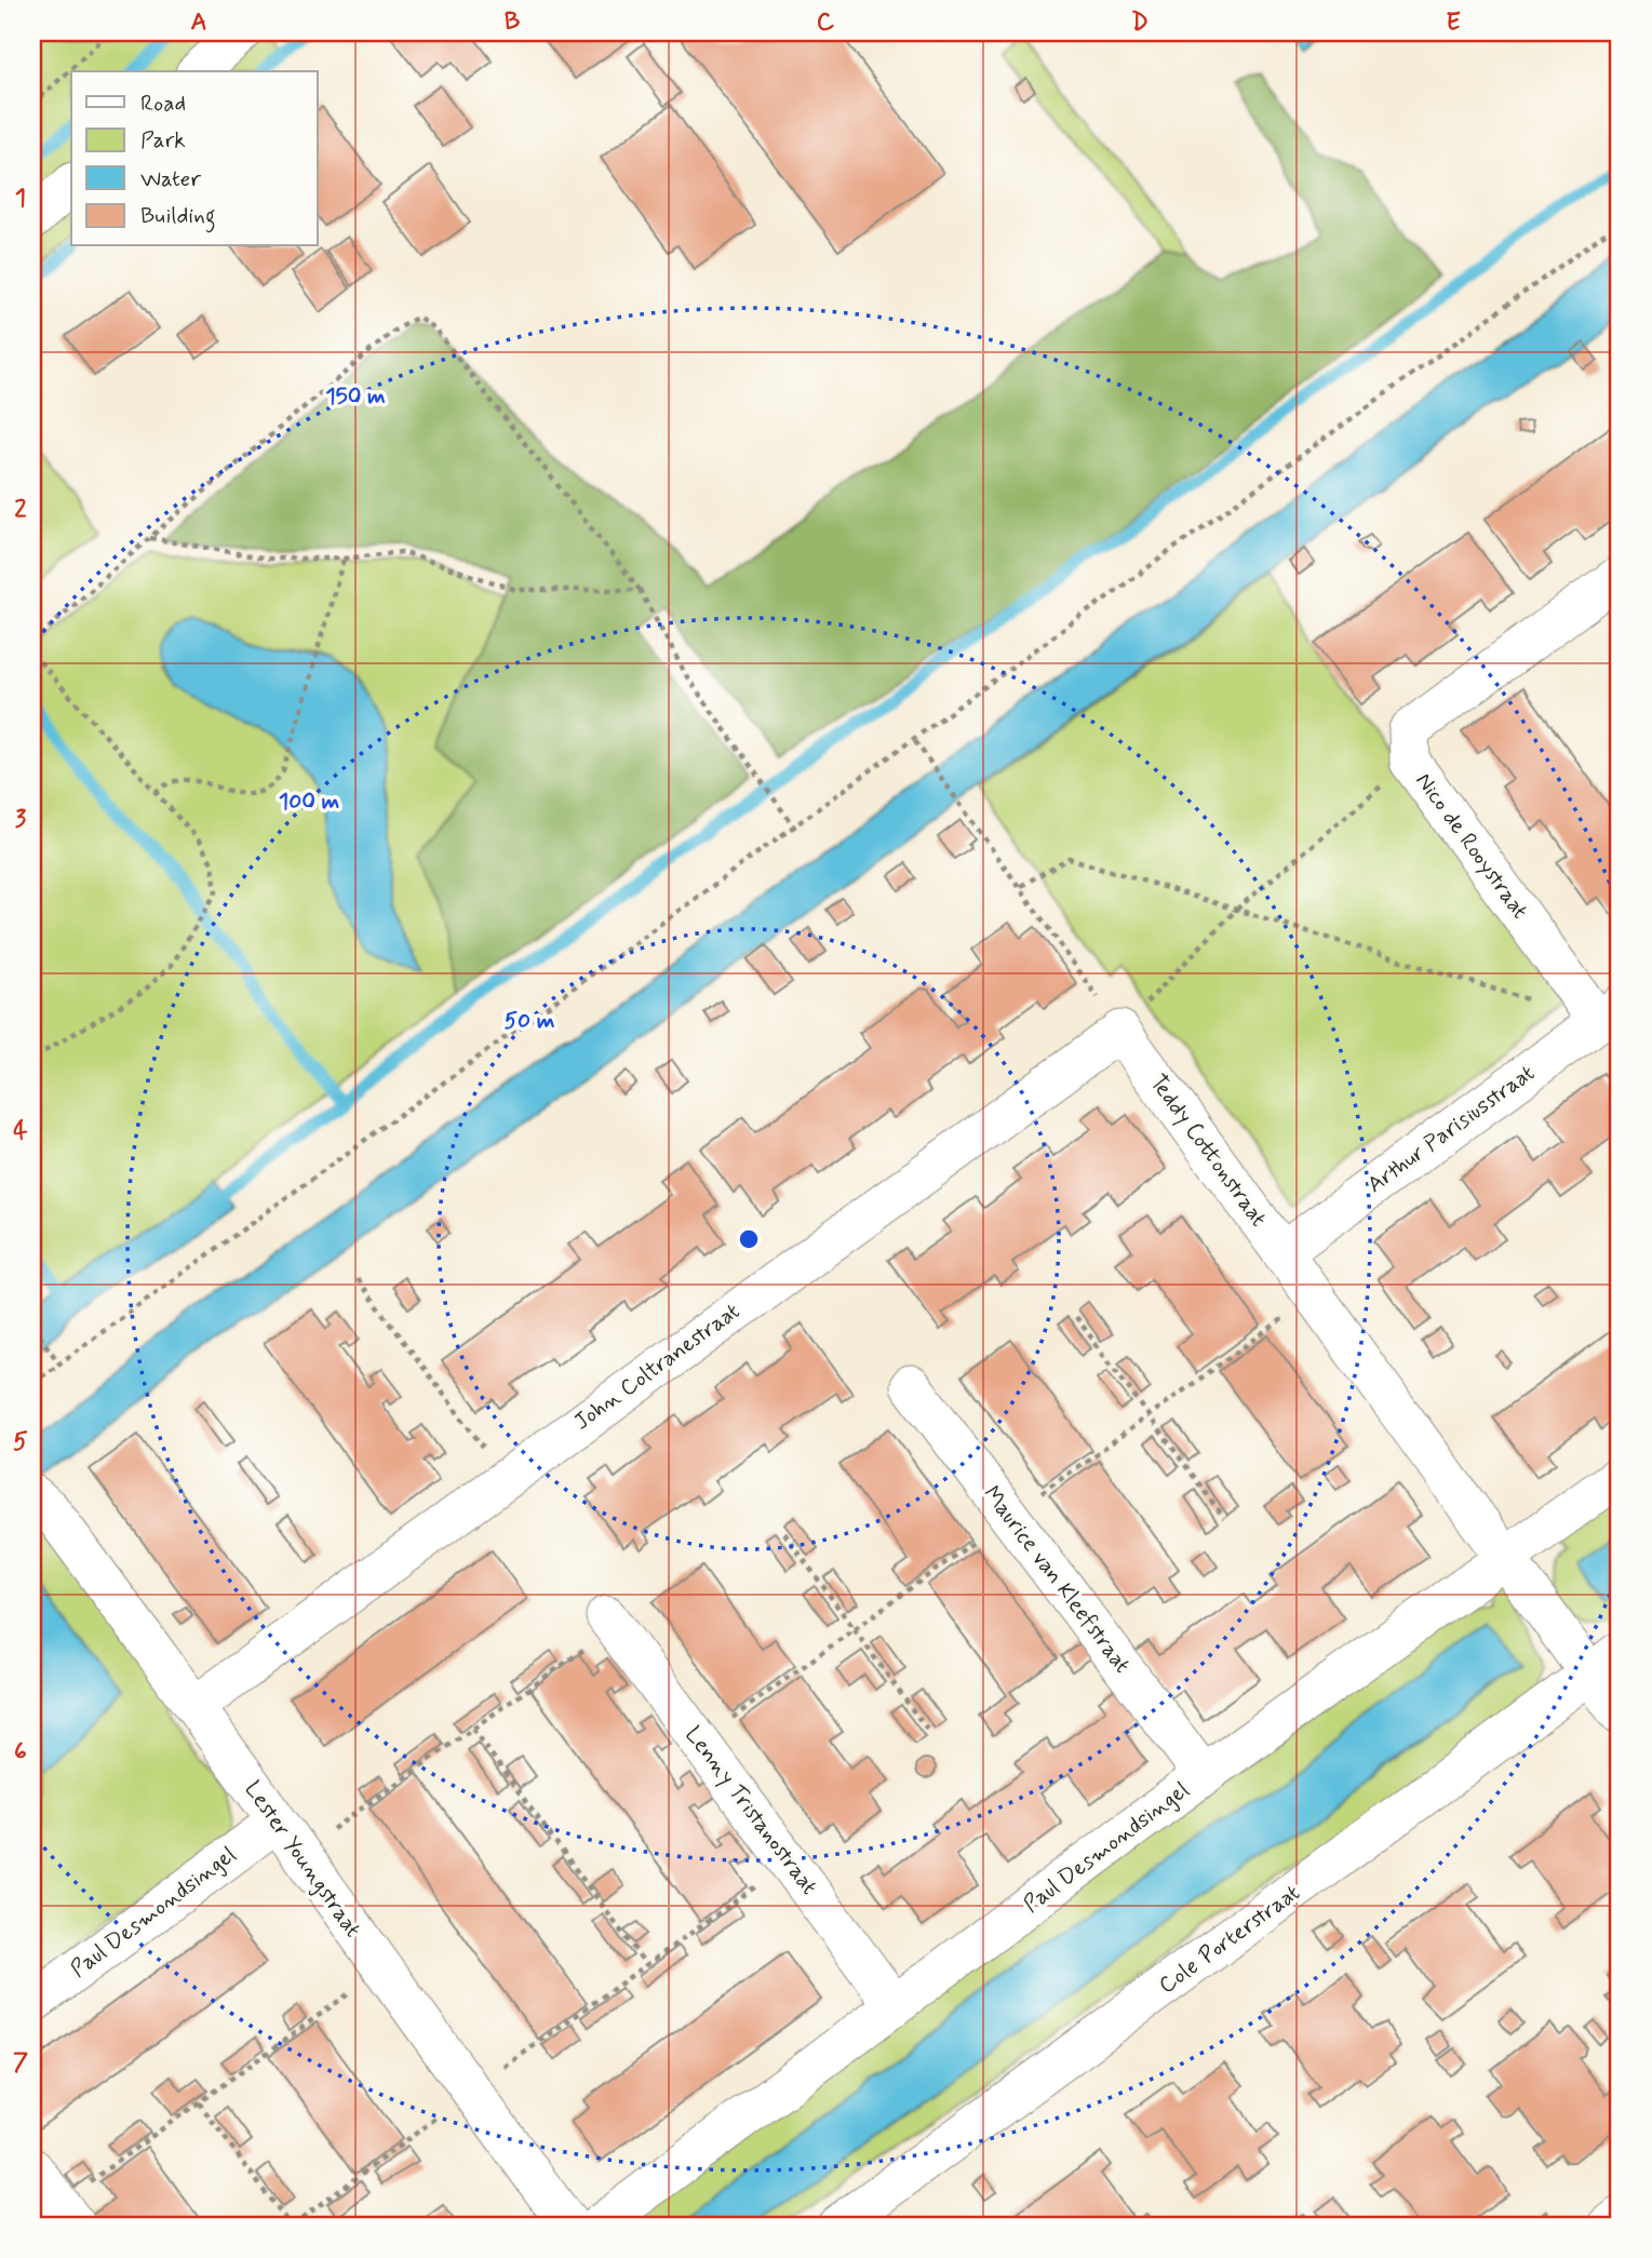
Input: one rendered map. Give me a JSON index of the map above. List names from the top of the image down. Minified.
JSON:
{"streets":{"street":["Nico de Rooystraat","Arthur Parisiusstraat","Teddy Cottonstraat","John Coltranestraat","Maurice van Kleefstraat","Lenny Tristanostraat","Paul Desmondsingel","Lester Youngstraat","Cole Porterstraat"]},"crossings":[["Nico de Rooystraat","Arthur Parisiusstraat"],["Arthur Parisiusstraat","Teddy Cottonstraat"],["Teddy Cottonstraat","John Coltranestraat"],["Teddy Cottonstraat","Paul Desmondsingel"],["Teddy Cottonstraat","Cole Porterstraat"],["John Coltranestraat","Lester Youngstraat"],["Maurice van Kleefstraat","Paul Desmondsingel"],["Lenny Tristanostraat","Paul Desmondsingel"],["Paul Desmondsingel","Lester Youngstraat"]],"legend":["Road","Park","Water","Building"],"grid":{"columns":["A","B","C","D","E"],"rows":["1","2","3","4","5","6","7"]},"rings":["150 m","100 m","50 m"]}
